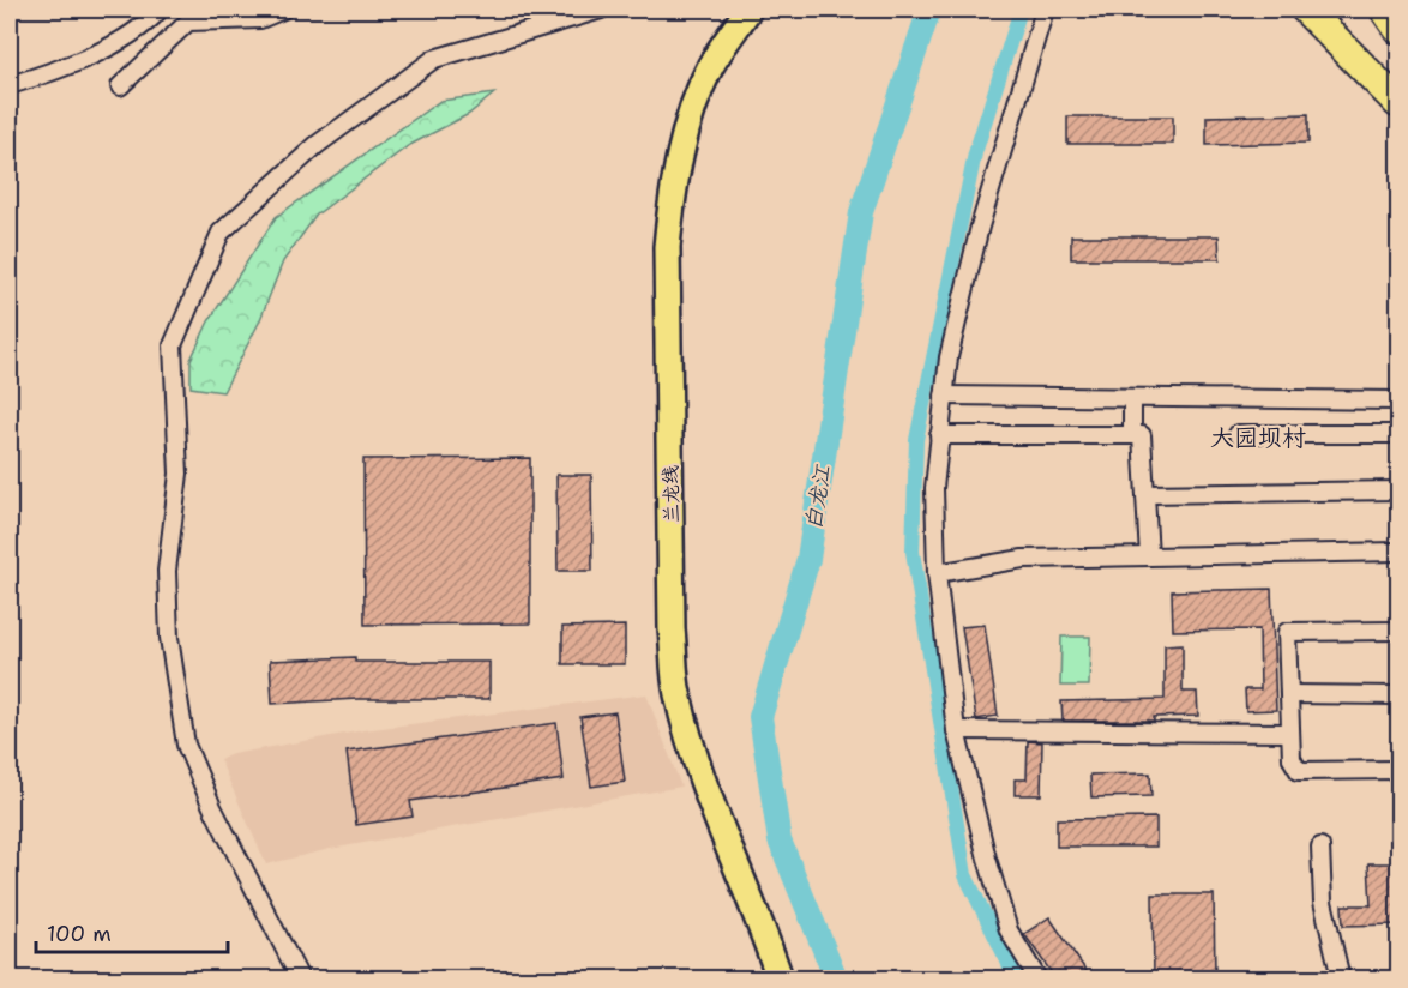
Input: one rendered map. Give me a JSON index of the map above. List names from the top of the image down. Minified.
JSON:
{"streets":{"highway":["兰龙线"]},"districts":["大园坝村"],"water":["白龙江"],"scale_bar":"100 m"}
